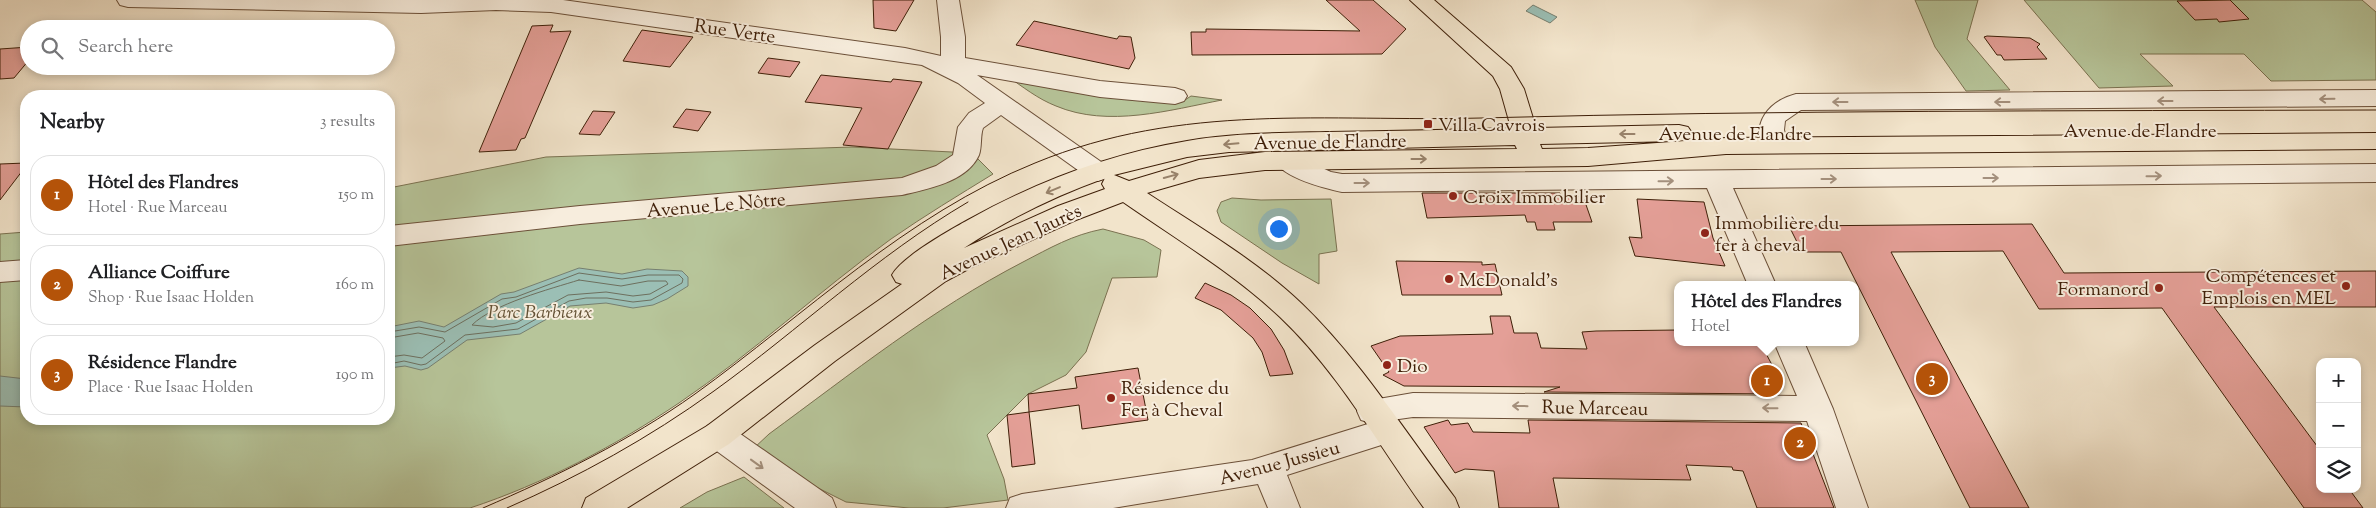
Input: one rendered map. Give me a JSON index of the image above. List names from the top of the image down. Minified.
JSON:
{"streets":{"main road":["Avenue de Flandre","Avenue Jean Jaurès"],"street":["Rue Verte","Avenue Le Nôtre","Rue Marceau","Avenue Jussieu"]},"crossings":[["Rue Verte","Avenue de Flandre"],["Rue Verte","Avenue Le Nôtre"],["Rue Verte","Avenue Jean Jaurès"],["Avenue de Flandre","Avenue Jean Jaurès"],["Rue Marceau","Avenue Jussieu"]],"one_way":["Rue Marceau"],"parks":["Parc Barbieux"],"places":{"transit":["Villa Cavrois"],"other":["Croix Immobilier","Immobilière du fer à cheval","McDonald's","Compétences et Emplois en MEL","Formanord","Dio","Résidence du Fer à Cheval"]},"page":{"search":"Search here","heading":["Nearby","3 results"],"list":[{"mark":"1","name":"Hôtel des Flandres","note":"Hotel · Rue Marceau","value":"150 m"},{"mark":"2","name":"Alliance Coiffure","note":"Shop · Rue Isaac Holden","value":"160 m"},{"mark":"3","name":"Résidence Flandre","note":"Place · Rue Isaac Holden","value":"190 m"}],"popup":["Hôtel des Flandres","Hotel"],"map_buttons":["+","−"],"pins":["3","1","2"]}}
